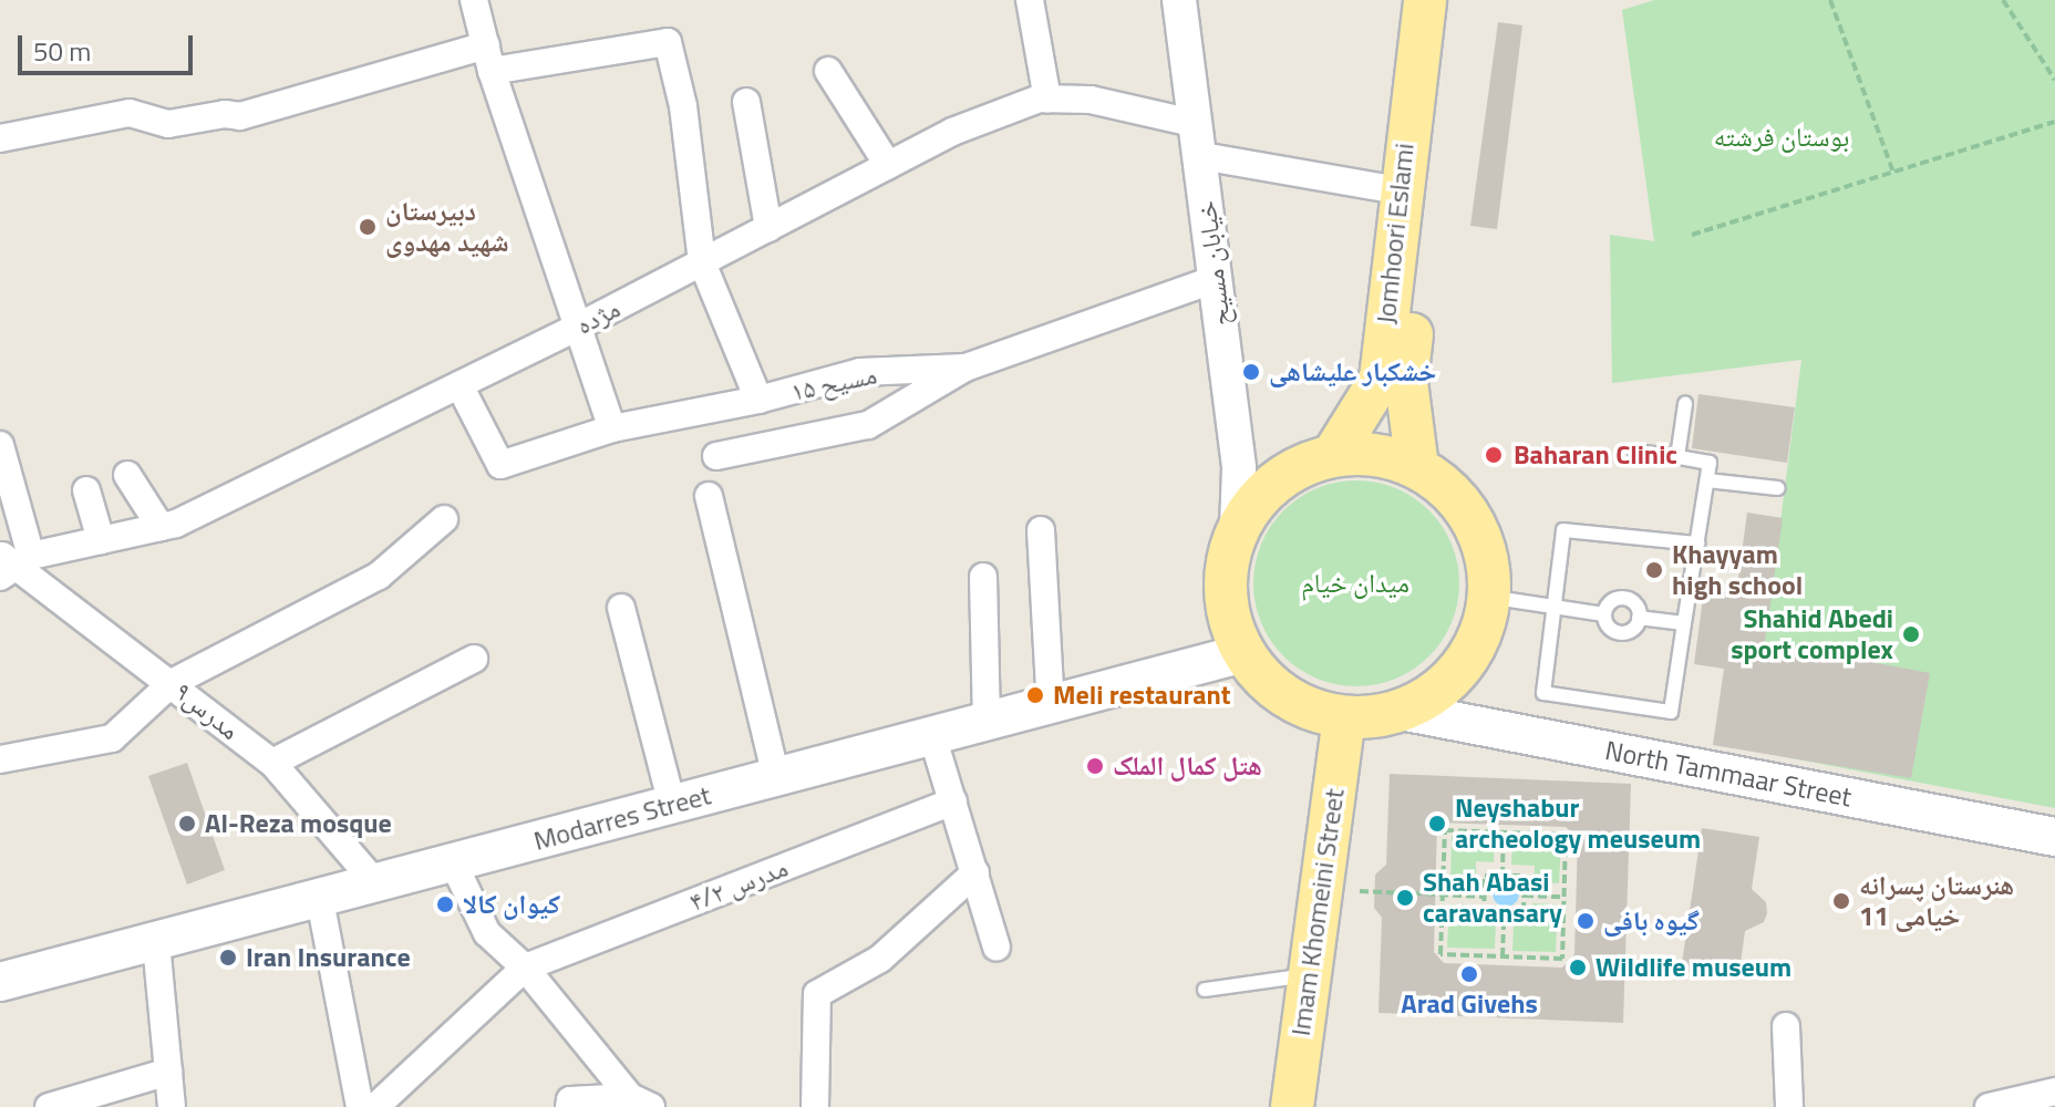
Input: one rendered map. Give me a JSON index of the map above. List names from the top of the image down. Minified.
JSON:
{"streets":{"main road":["Jomhoori Eslami","North Tammaar Street","Modarres Street","Imam Khomeini Street"],"street":["خیابان مسیح","مژده","مسیح ۱۵","مدرس۹","مدرس ۴/۲"]},"crossings":[["Jomhoori Eslami","خیابان مسیح"],["Jomhoori Eslami","مژده"],["Jomhoori Eslami","North Tammaar Street"],["Jomhoori Eslami","Modarres Street"],["Jomhoori Eslami","Imam Khomeini Street"],["خیابان مسیح","مژده"],["خیابان مسیح","مسیح ۱۵"],["خیابان مسیح","North Tammaar Street"],["خیابان مسیح","Modarres Street"],["خیابان مسیح","Imam Khomeini Street"],["مژده","مسیح ۱۵"],["مژده","مدرس۹"],["مدرس۹","Modarres Street"],["North Tammaar Street","Modarres Street"],["North Tammaar Street","Imam Khomeini Street"],["Modarres Street","Imam Khomeini Street"]],"parks":["بوستان فرشته","میدان خیام"],"places":["دبیرستان شهید مهدوی","خشکبار علیشاهی","Baharan Clinic","Khayyam high school","Shahid Abedi sport complex","Meli restaurant","هتل کمال الملک","Al-Reza mosque","Neyshabur archeology meuseum","Shah Abasi caravansary","هنرستان پسرانه خیامی 11","کیوان کالا","گیوه بافی","Iran Insurance","Wildlife museum","Arad Givehs"],"scale_bar":"50 m"}
